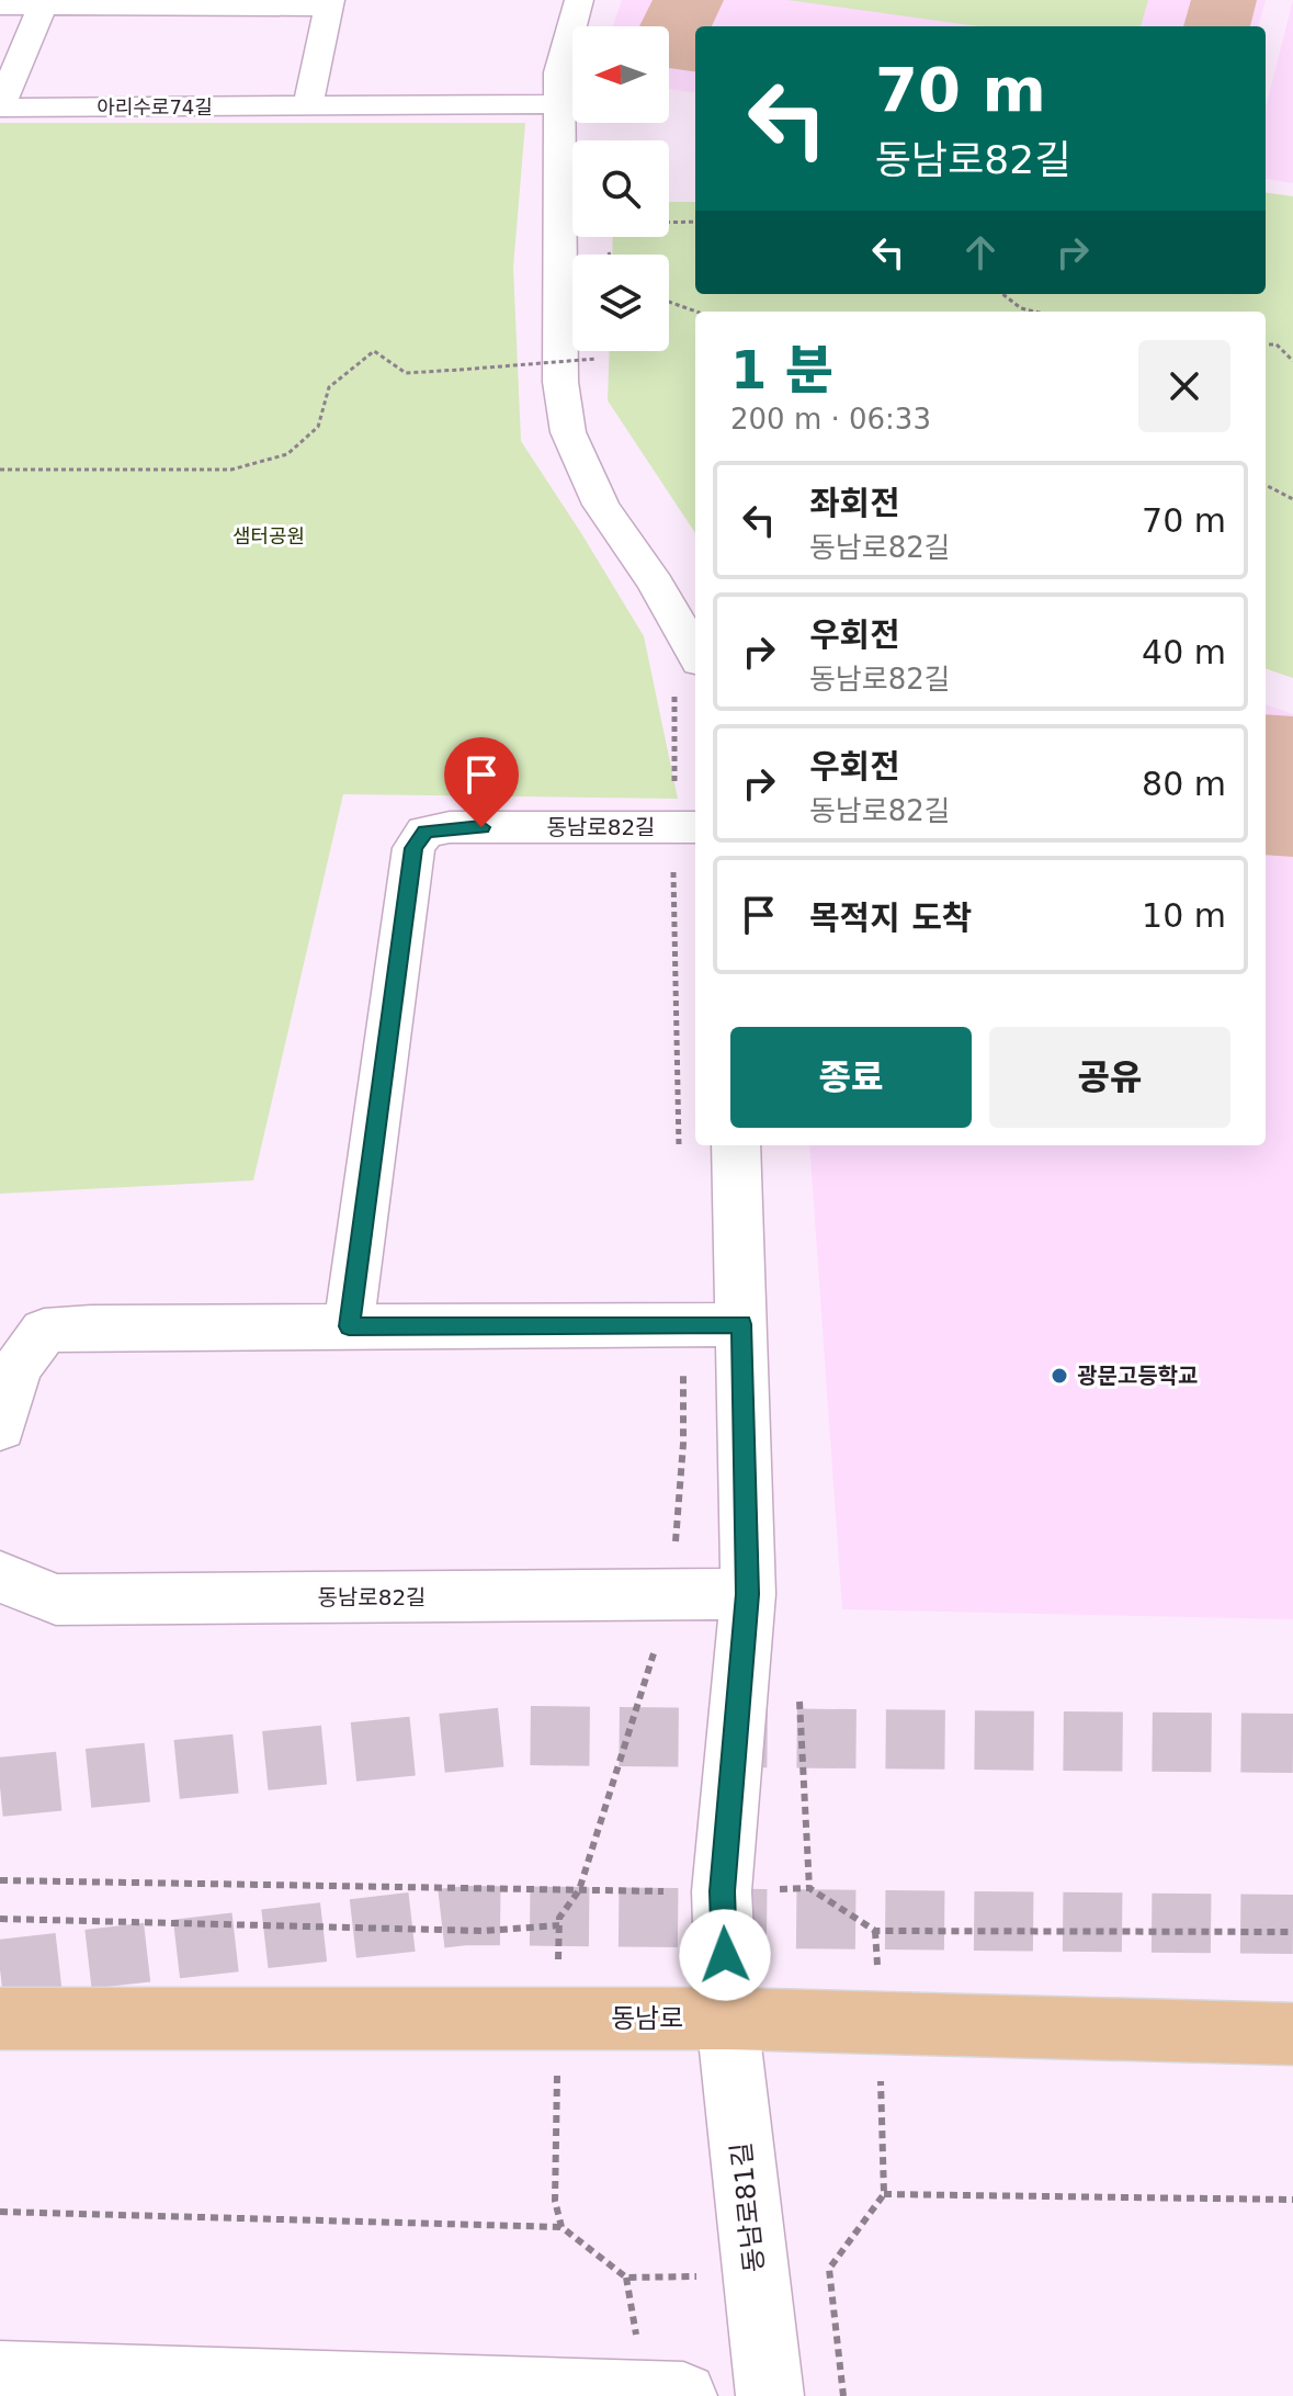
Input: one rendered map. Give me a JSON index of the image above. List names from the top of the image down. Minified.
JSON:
{"streets":{"main road":["동남로"],"street":["아리수로74길","동남로82길","동남로81길"]},"crossings":[["동남로","동남로81길"]],"parks":["샘터공원"],"places":["광문고등학교"],"north":"left","page":{"turn":["70 m","동남로82길"],"heading":["1 분","200 m · 06:33"],"list":[{"name":"좌회전","note":"동남로82길","value":"70 m"},{"name":"우회전","note":"동남로82길","value":"40 m"},{"name":"우회전","note":"동남로82길","value":"80 m"},{"name":"목적지 도착","value":"10 m"}],"buttons":["종료","공유"]}}
